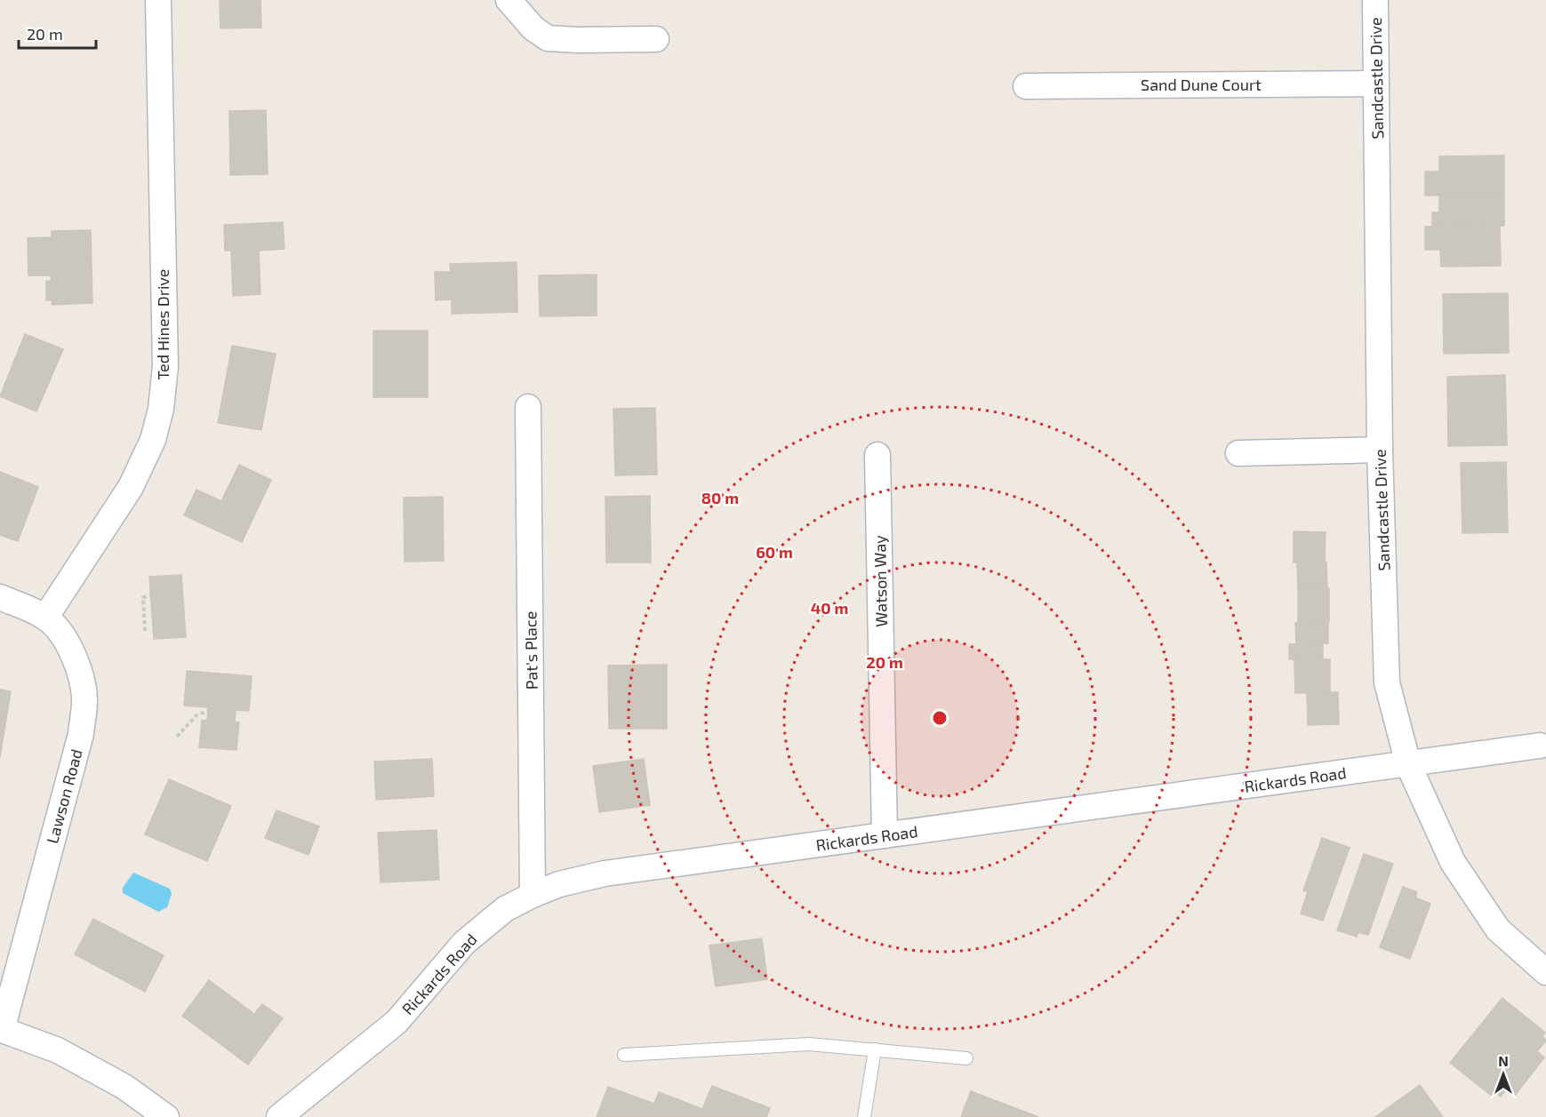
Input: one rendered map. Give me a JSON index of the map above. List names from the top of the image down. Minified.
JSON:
{"streets":{"street":["Sandcastle Drive","Sand Dune Court","Ted Hines Drive","Watson Way","Pat's Place","Rickards Road","Lawson Road"]},"crossings":[["Sandcastle Drive","Sand Dune Court"],["Sandcastle Drive","Rickards Road"],["Ted Hines Drive","Lawson Road"],["Watson Way","Rickards Road"],["Pat's Place","Rickards Road"]],"scale_bar":"20 m","north":"top","rings":["80 m","60 m","40 m","20 m"]}
